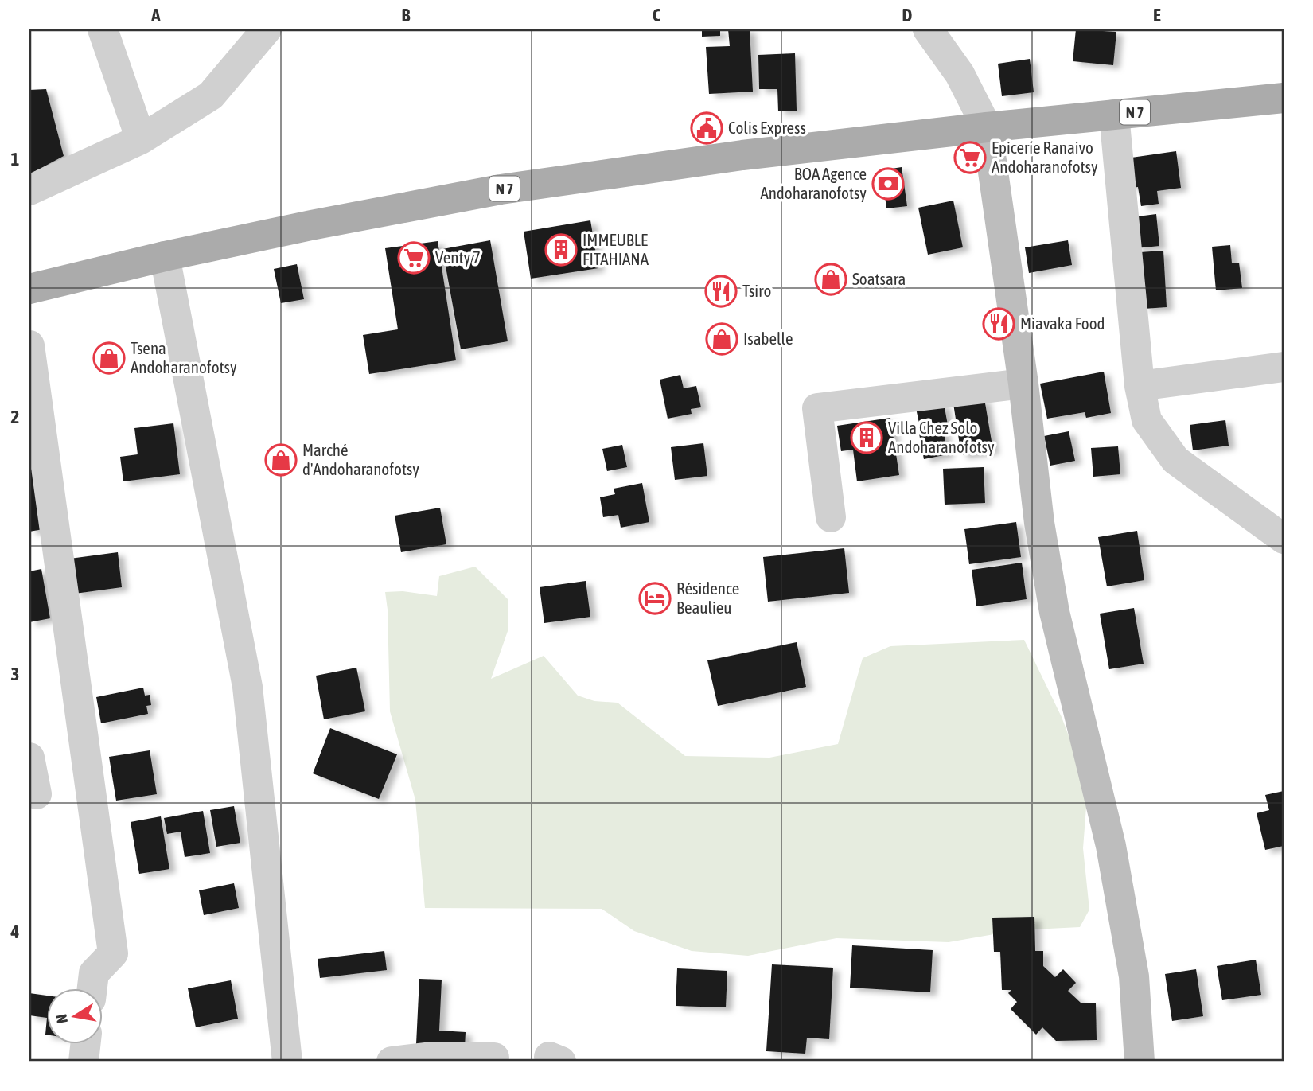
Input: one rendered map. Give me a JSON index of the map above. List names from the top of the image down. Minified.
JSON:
{"streets":{"main road":["N 7"]},"places":{"public building":["Colis Express"],"supermarket":["Epicerie Ranaivo Andoharanofotsy","Venty 7"],"bank":["BOA Agence Andoharanofotsy"],"building":["IMMEUBLE FITAHIANA","Villa Chez Solo Andoharanofotsy"],"shop":["Soatsara","Isabelle","Tsena Andoharanofotsy","Marché d'Andoharanofotsy"],"restaurant":["Tsiro","Miavaka Food"],"hotel":["Résidence Beaulieu"]},"north":"left","grid":{"columns":["A","B","C","D","E"],"rows":["1","2","3","4"]}}
